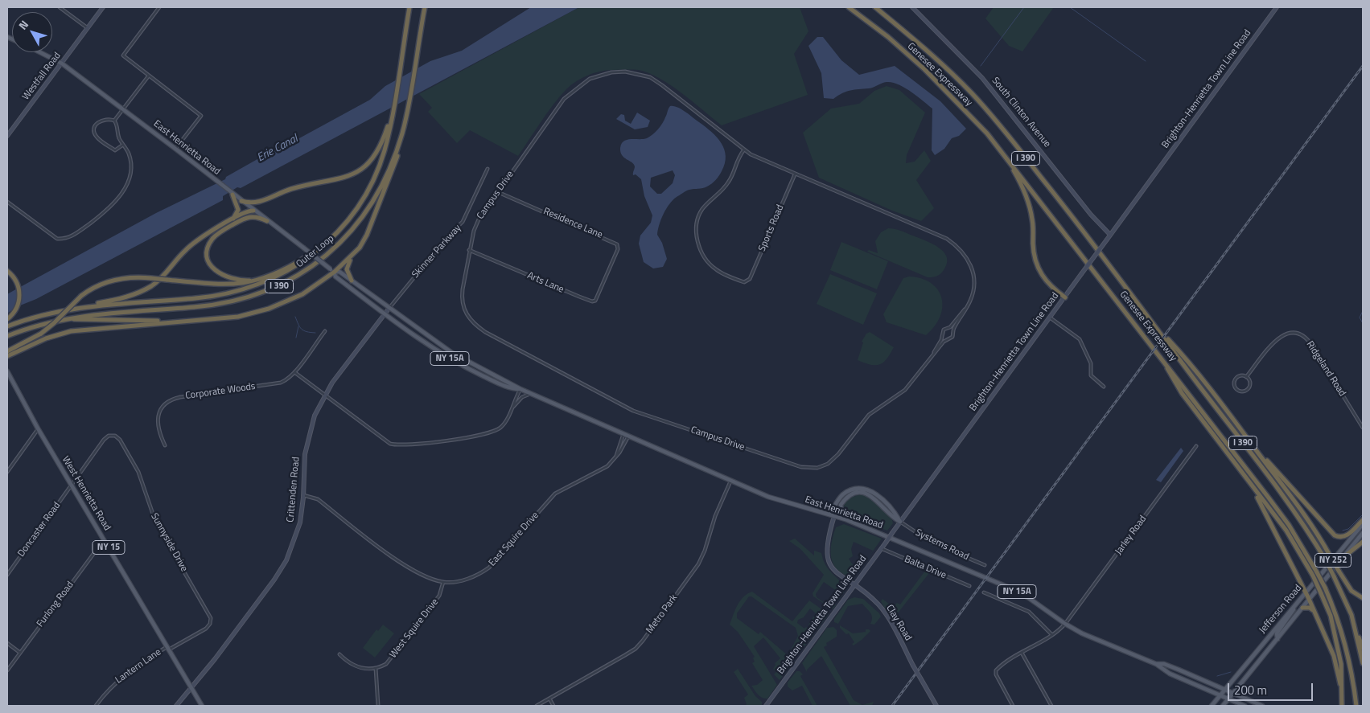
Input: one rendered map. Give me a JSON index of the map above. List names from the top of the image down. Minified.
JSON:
{"streets":{"highway":["Genesee Expressway","I 390","Outer Loop"],"main road":["East Henrietta Road","NY 15A","West Henrietta Road","NY 15","NY 252","Jefferson Road"],"street":["Westfall Road","Brighton-Henrietta Town Line Road","South Clinton Avenue","Campus Drive","Residence Lane","Sports Road","Skinner Parkway","Arts Lane","Ridgeland Road","Corporate Woods","Crittenden Road","Doncaster Road","Jarley Road","East Squire Drive","Sunnyside Drive","Systems Road","Balta Drive","Furlong Road","Metro Park","Clay Road","West Squire Drive","Lantern Lane"]},"crossings":[["Westfall Road","East Henrietta Road"],["Brighton-Henrietta Town Line Road","South Clinton Avenue"],["Brighton-Henrietta Town Line Road","Systems Road"],["Brighton-Henrietta Town Line Road","Balta Drive"],["Brighton-Henrietta Town Line Road","Clay Road"],["East Henrietta Road","Skinner Parkway"],["East Henrietta Road","Crittenden Road"],["East Henrietta Road","Jarley Road"],["East Henrietta Road","East Squire Drive"],["East Henrietta Road","Jefferson Road"],["East Henrietta Road","Metro Park"],["East Henrietta Road","Clay Road"],["Campus Drive","Residence Lane"],["Campus Drive","Sports Road"],["Campus Drive","Arts Lane"],["Residence Lane","Arts Lane"],["Skinner Parkway","Crittenden Road"],["Crittenden Road","West Henrietta Road"],["Crittenden Road","East Squire Drive"],["West Henrietta Road","Doncaster Road"],["West Henrietta Road","Sunnyside Drive"],["West Henrietta Road","Furlong Road"],["West Henrietta Road","Lantern Lane"],["Doncaster Road","Sunnyside Drive"],["East Squire Drive","West Squire Drive"],["Sunnyside Drive","Lantern Lane"]],"water":["Erie Canal"],"scale_bar":"200 m","north":"top left"}
